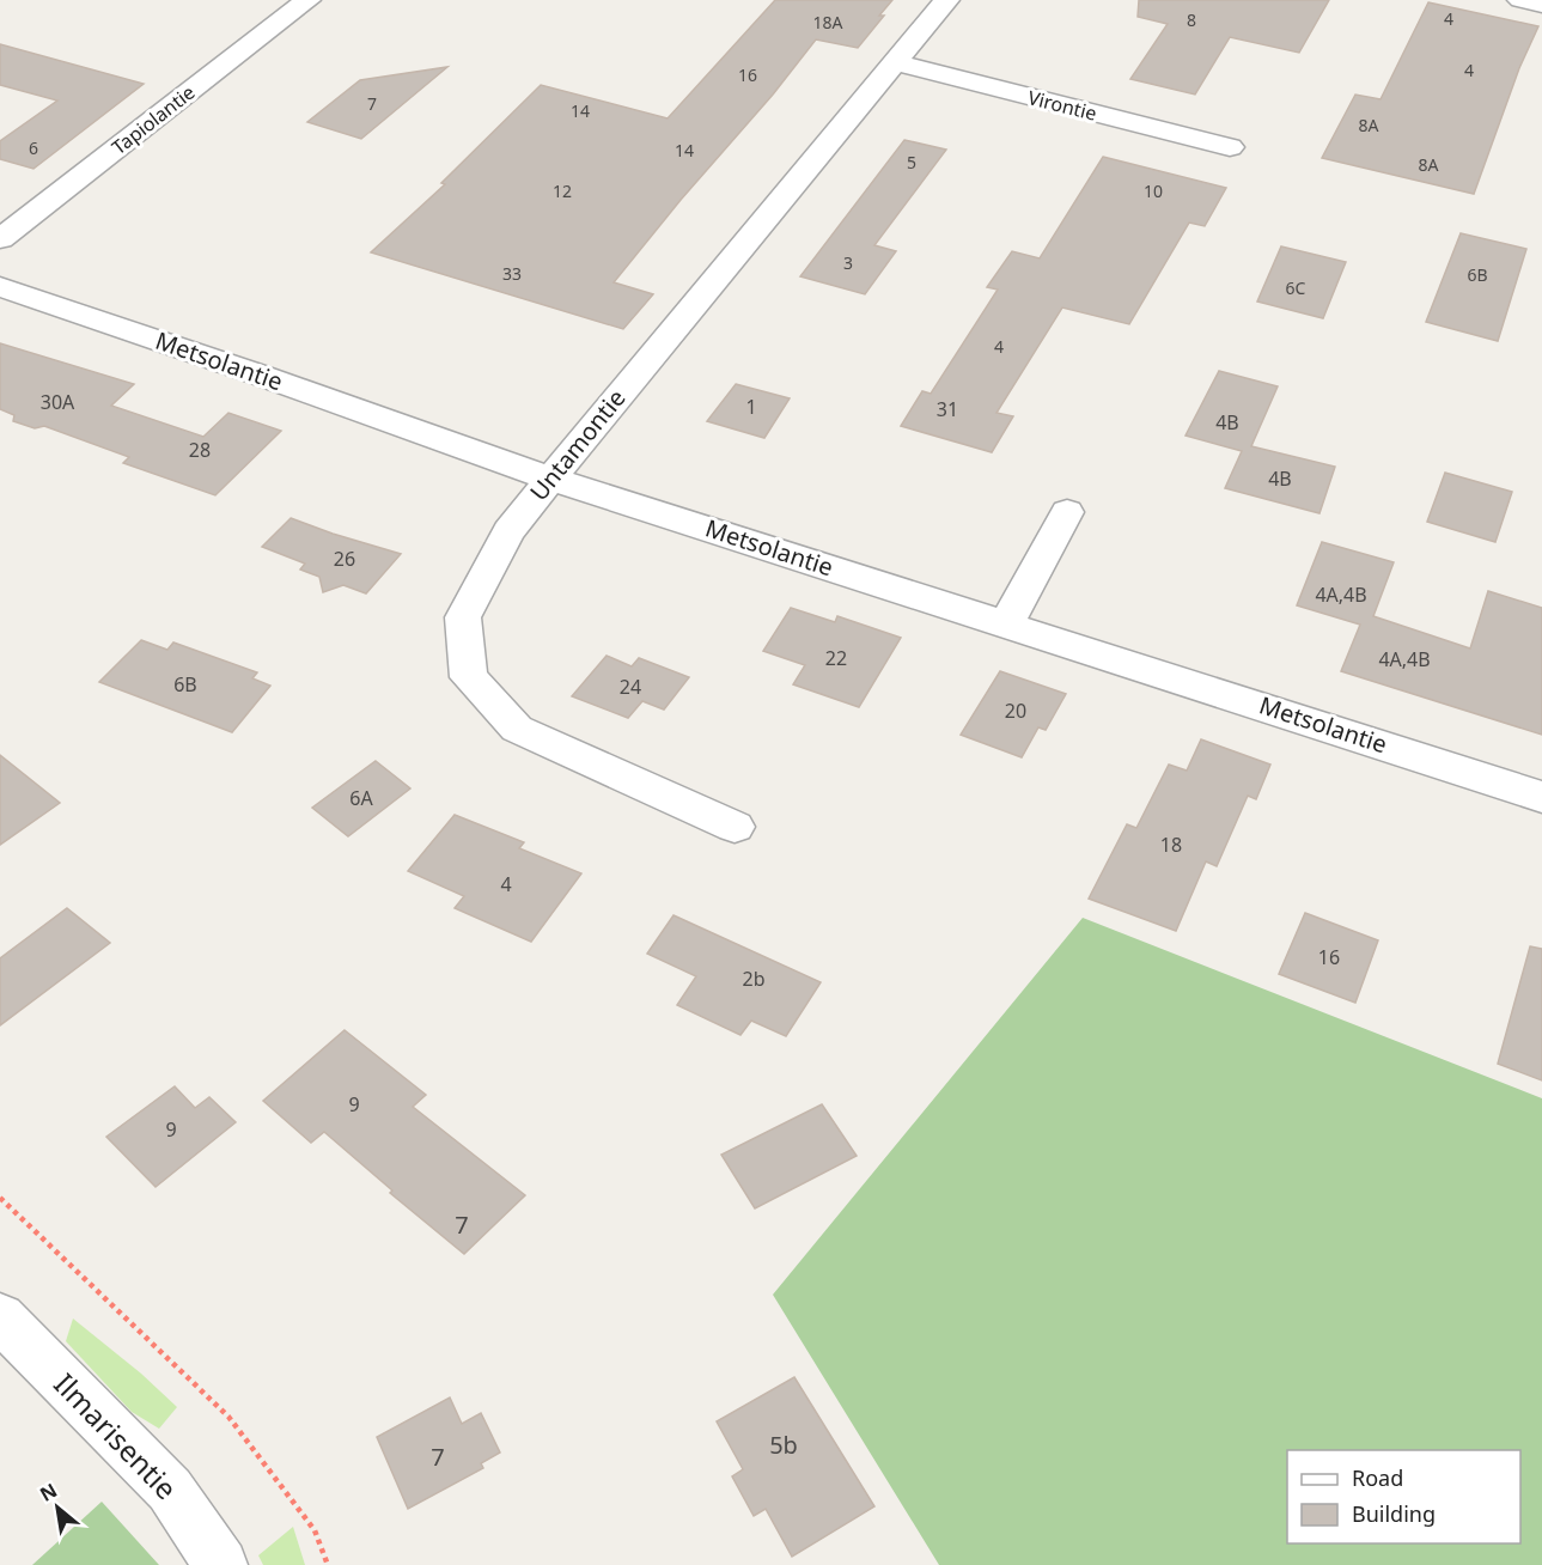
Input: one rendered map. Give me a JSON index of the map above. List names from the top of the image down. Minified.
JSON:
{"streets":{"street":["Virontie","Tapiolantie","Metsolantie","Untamontie","Ilmarisentie"]},"crossings":[["Virontie","Untamontie"],["Metsolantie","Untamontie"]],"house_numbers":["4","8","18A","4","16","7","14","8A","6","14","5","8A","12","10","3","33","6B","6C","4","30A","1","31","4B","28","4B","26","4A,4B","22","4A,4B","6B","24","20","6A","18","4","16","2b","9","9","7","5b","7"],"legend":["Road","Building"],"north":"top left"}
